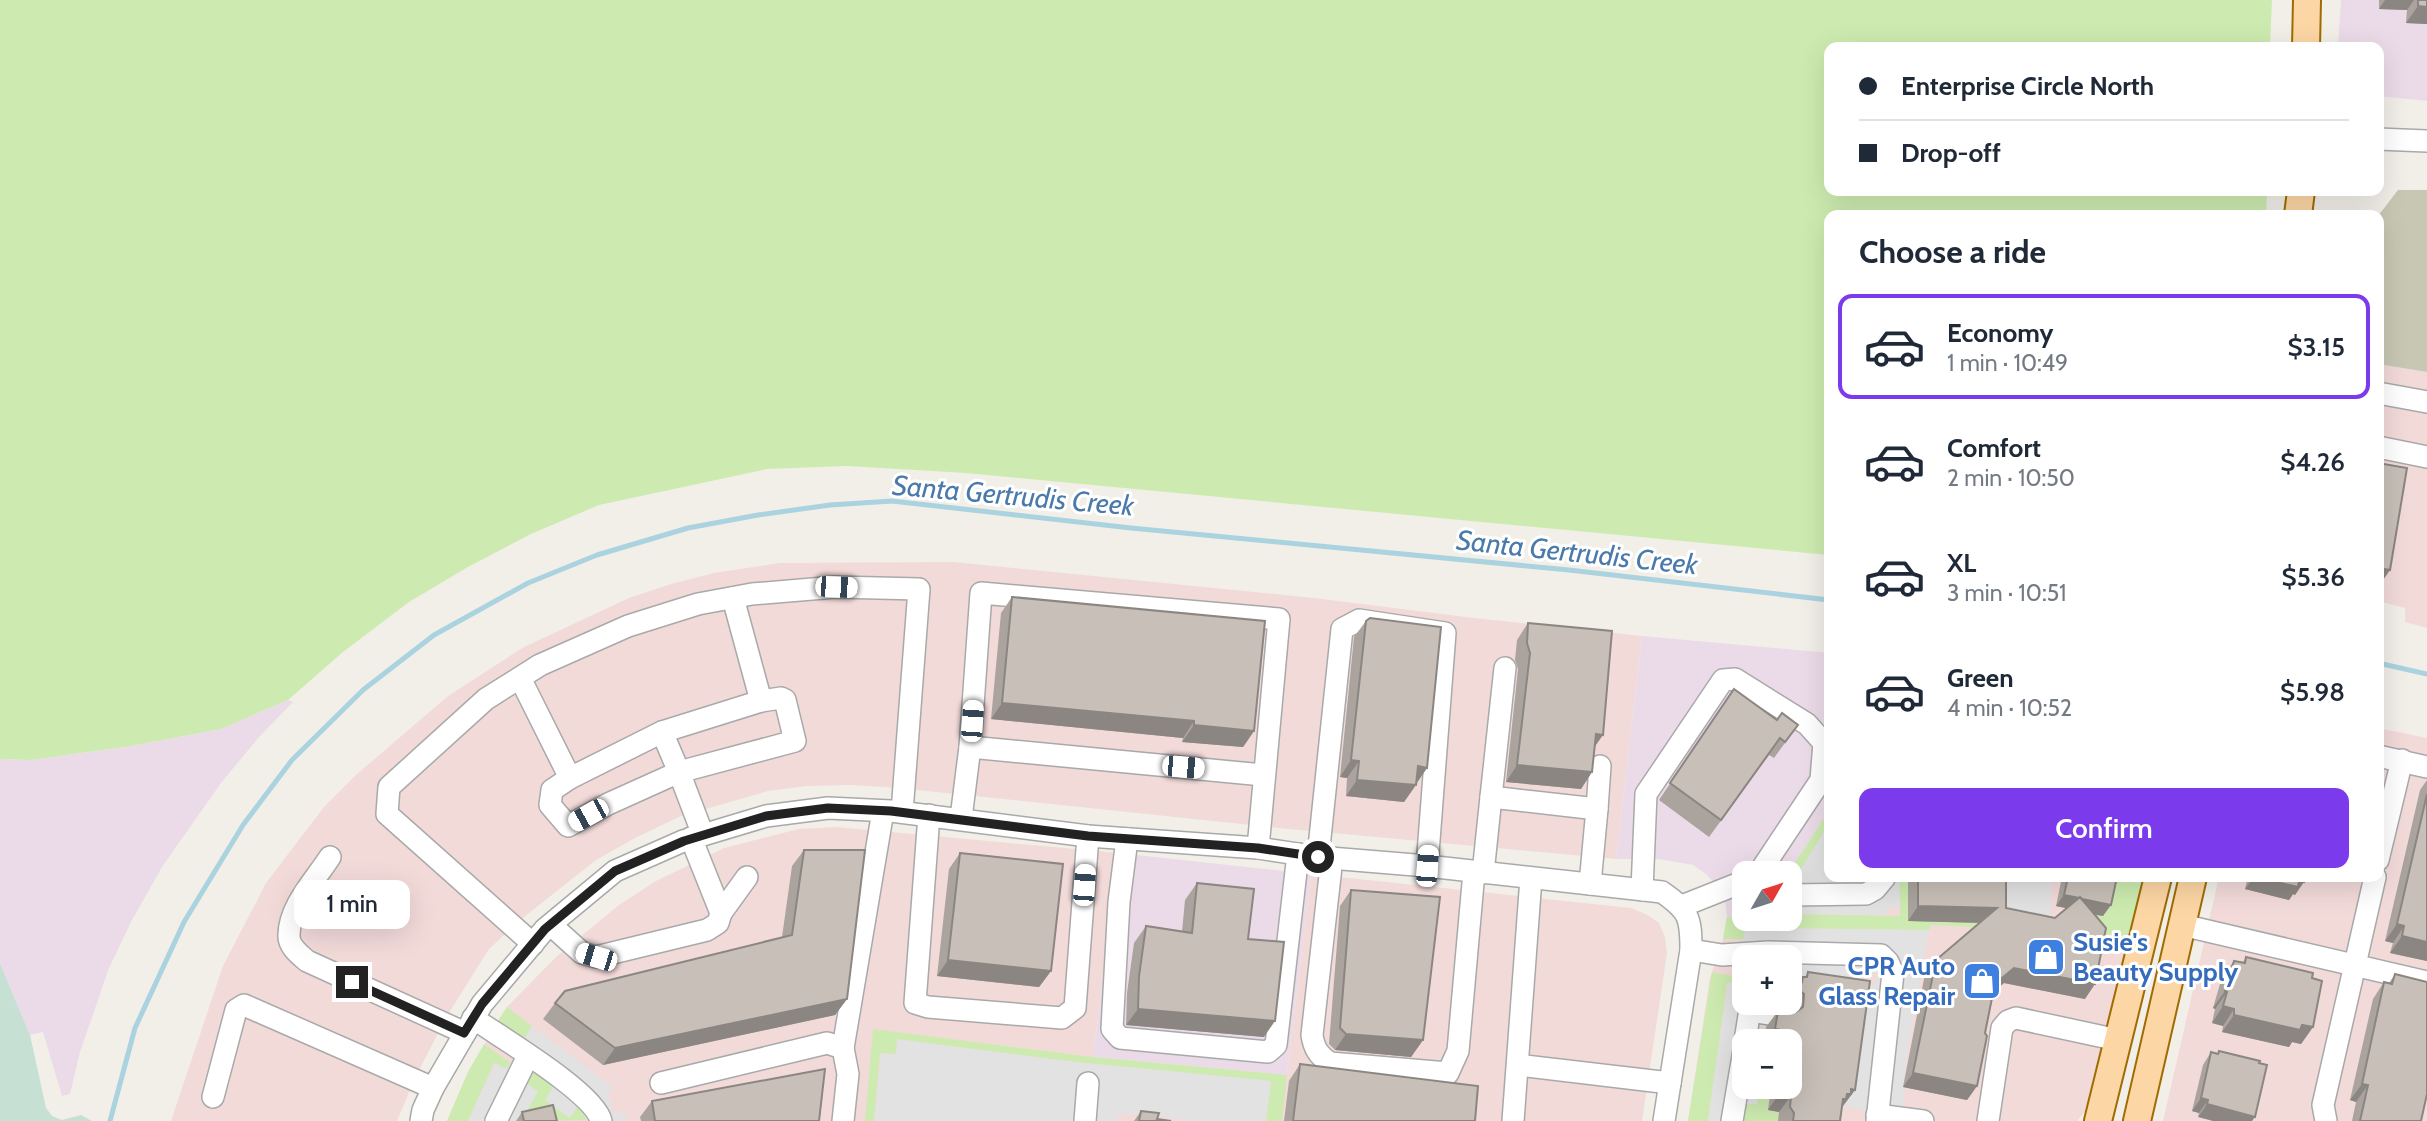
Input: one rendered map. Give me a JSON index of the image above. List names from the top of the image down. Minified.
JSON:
{"water":["Santa Gertrudis Creek"],"places":{"shop":["Susie's Beauty Supply","CPR Auto Glass Repair"]},"north":"top right","page":{"banner":["Enterprise Circle North","Drop-off"],"heading":"Choose a ride","list":[{"name":"Economy","note":"1 min · 10:49","value":"$3.15"},{"name":"Comfort","note":"2 min · 10:50","value":"$4.26"},{"name":"XL","note":"3 min · 10:51","value":"$5.36"},{"name":"Green","note":"4 min · 10:52","value":"$5.98"}],"buttons":"Confirm","map_buttons":["+","−"],"bubble":"1 min"}}
